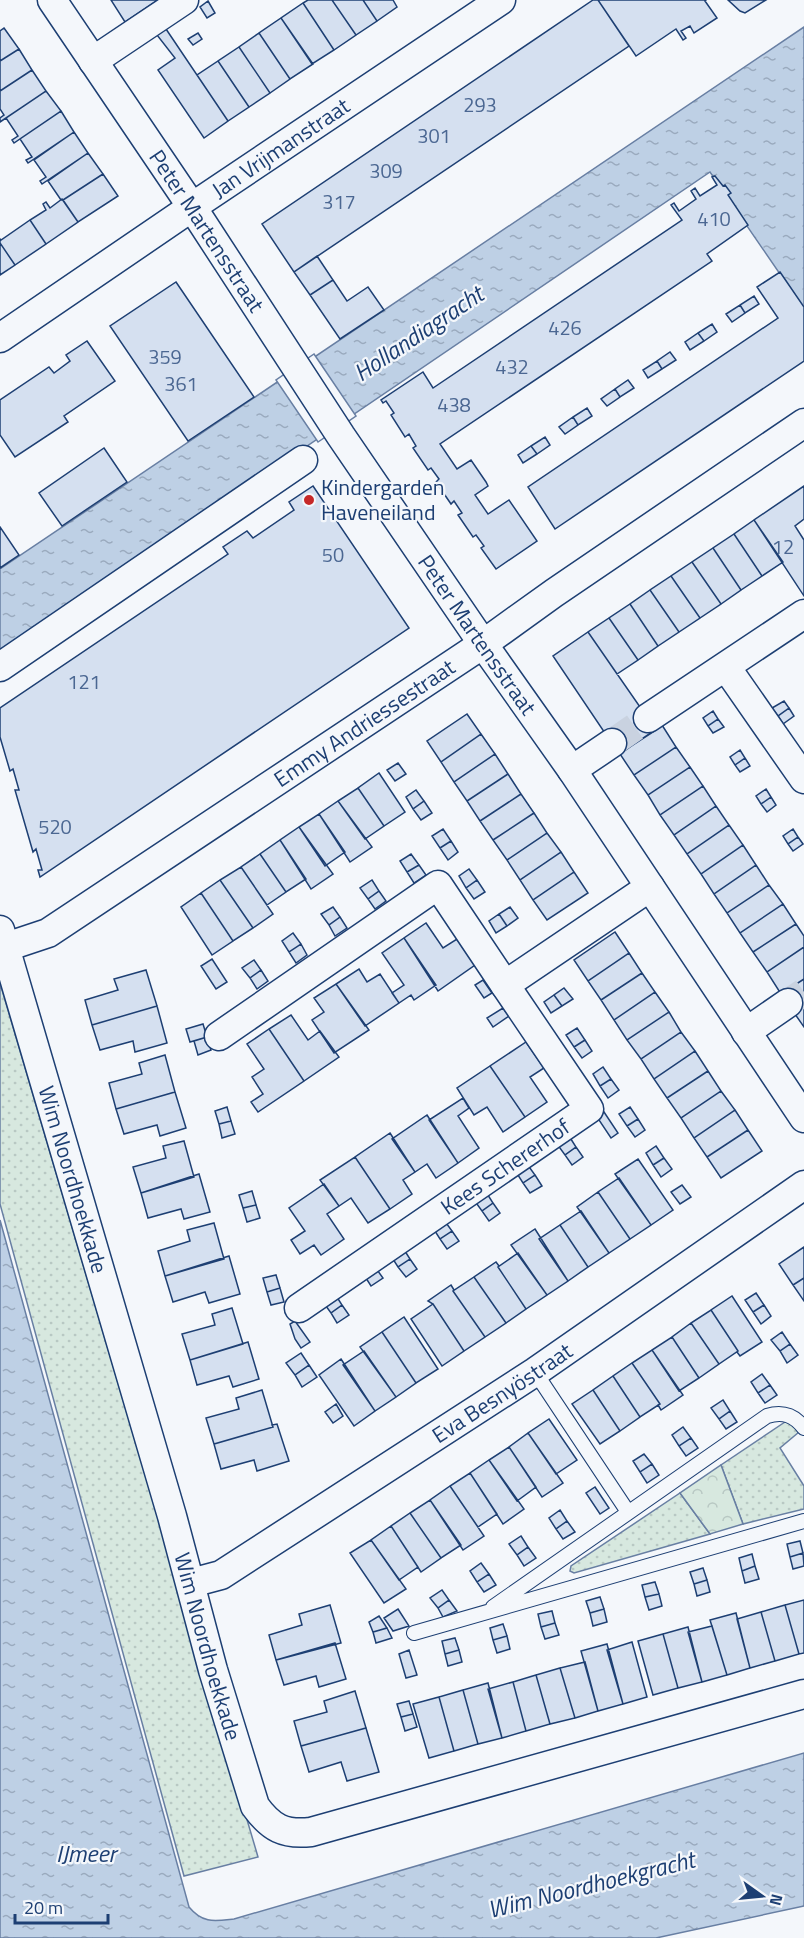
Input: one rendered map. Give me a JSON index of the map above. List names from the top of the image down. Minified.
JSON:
{"streets":{"street":["Jan Vrijmanstraat","Peter Martensstraat","Emmy Andriessestraat","Kees Schererhof","Wim Noordhoekkade","Eva Besnyöstraat"]},"crossings":[["Jan Vrijmanstraat","Peter Martensstraat"],["Peter Martensstraat","Emmy Andriessestraat"],["Emmy Andriessestraat","Wim Noordhoekkade"],["Wim Noordhoekkade","Eva Besnyöstraat"]],"water":["Hollandiagracht","IJmeer","Wim Noordhoekgracht"],"places":["Kindergarden Haveneiland"],"house_numbers":["293","301","309","317","410","426","359","432","361","438","12","50","121","520"],"scale_bar":"20 m","north":"right"}
